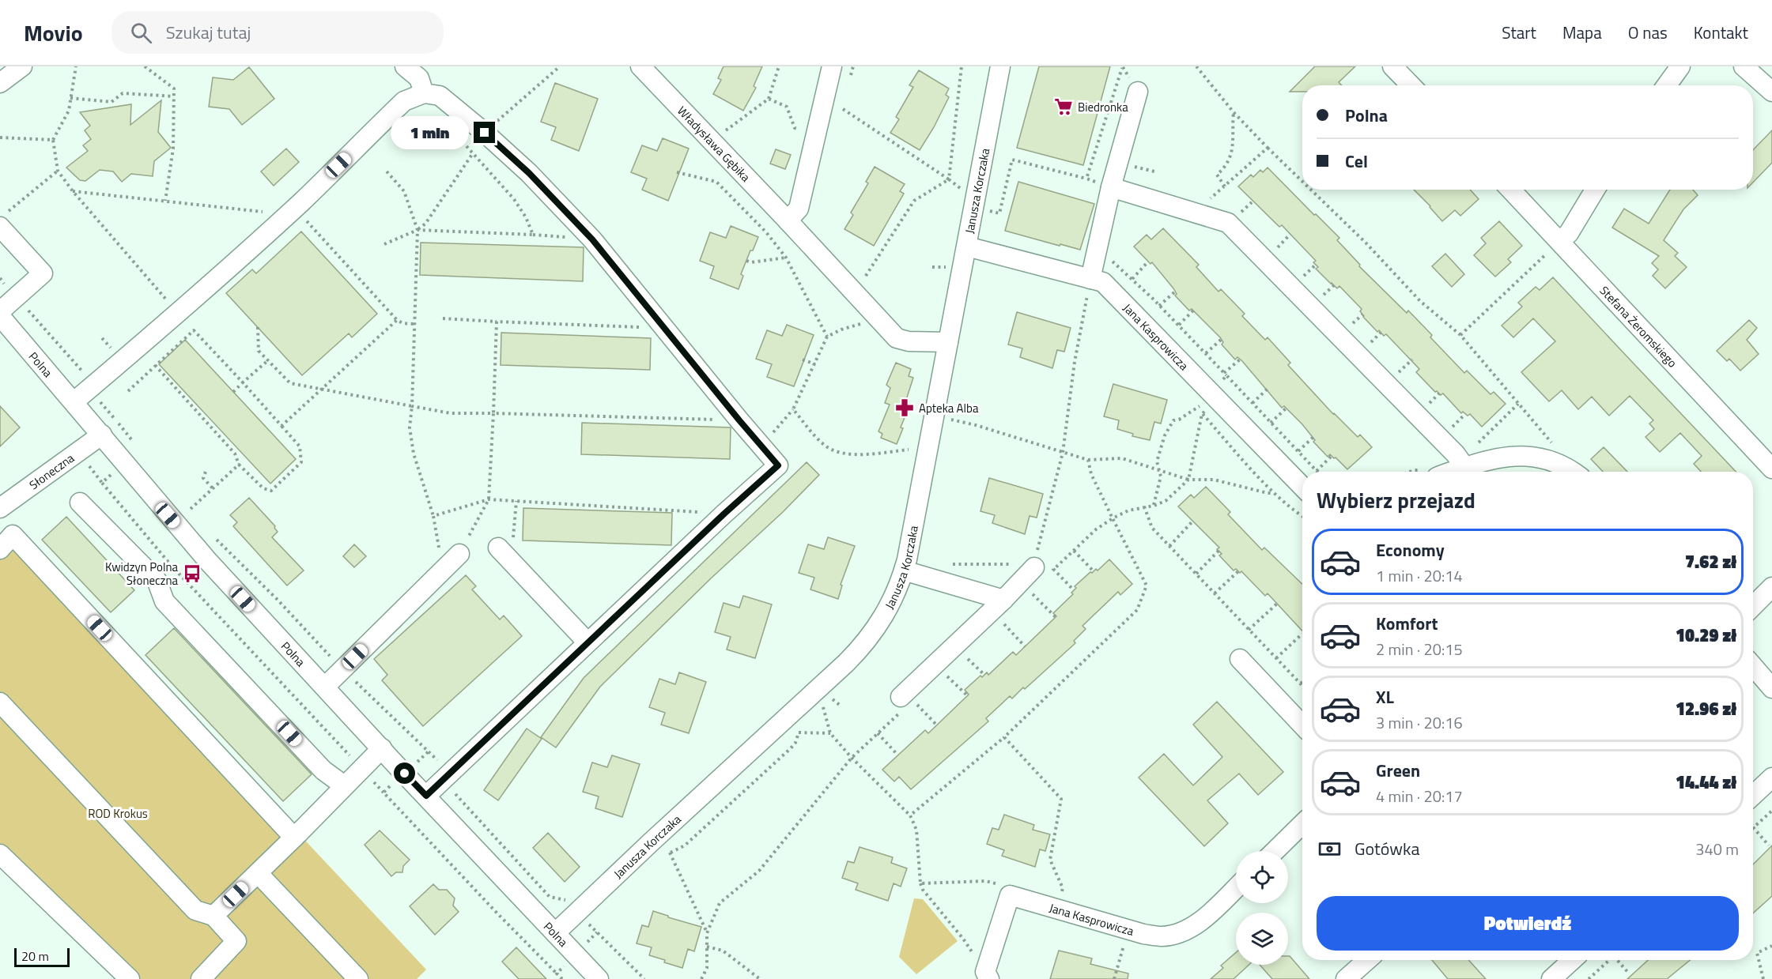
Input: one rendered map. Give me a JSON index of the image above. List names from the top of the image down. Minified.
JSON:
{"streets":{"street":["Władysława Gębika","Janusza Korczaka","Stefana Żeromskiego","Jana Kasprowicza","Polna","Słoneczna"]},"crossings":[["Władysława Gębika","Janusza Korczaka"],["Janusza Korczaka","Jana Kasprowicza"],["Janusza Korczaka","Polna"],["Polna","Słoneczna"]],"parks":["ROD Krokus"],"places":{"supermarket":["Biedronka"],"pharmacy":["Apteka Alba"],"bus stop":["Kwidzyn Polna Słoneczna"]},"scale_bar":"20 m","page":{"header":"Movio","search":"Szukaj tutaj","nav":["Start","Mapa","O nas","Kontakt"],"banner":["Polna","Cel"],"bubble":"1 min","heading":"Wybierz przejazd","list":[{"name":"Economy","note":"1 min · 20:14","value":"7.62 zł"},{"name":"Komfort","note":"2 min · 20:15","value":"10.29 zł"},{"name":"XL","note":"3 min · 20:16","value":"12.96 zł"},{"name":"Green","note":"4 min · 20:17","value":"14.44 zł"}],"pay":["Gotówka","340 m"],"buttons":"Potwierdź","scale":"20 m"}}
